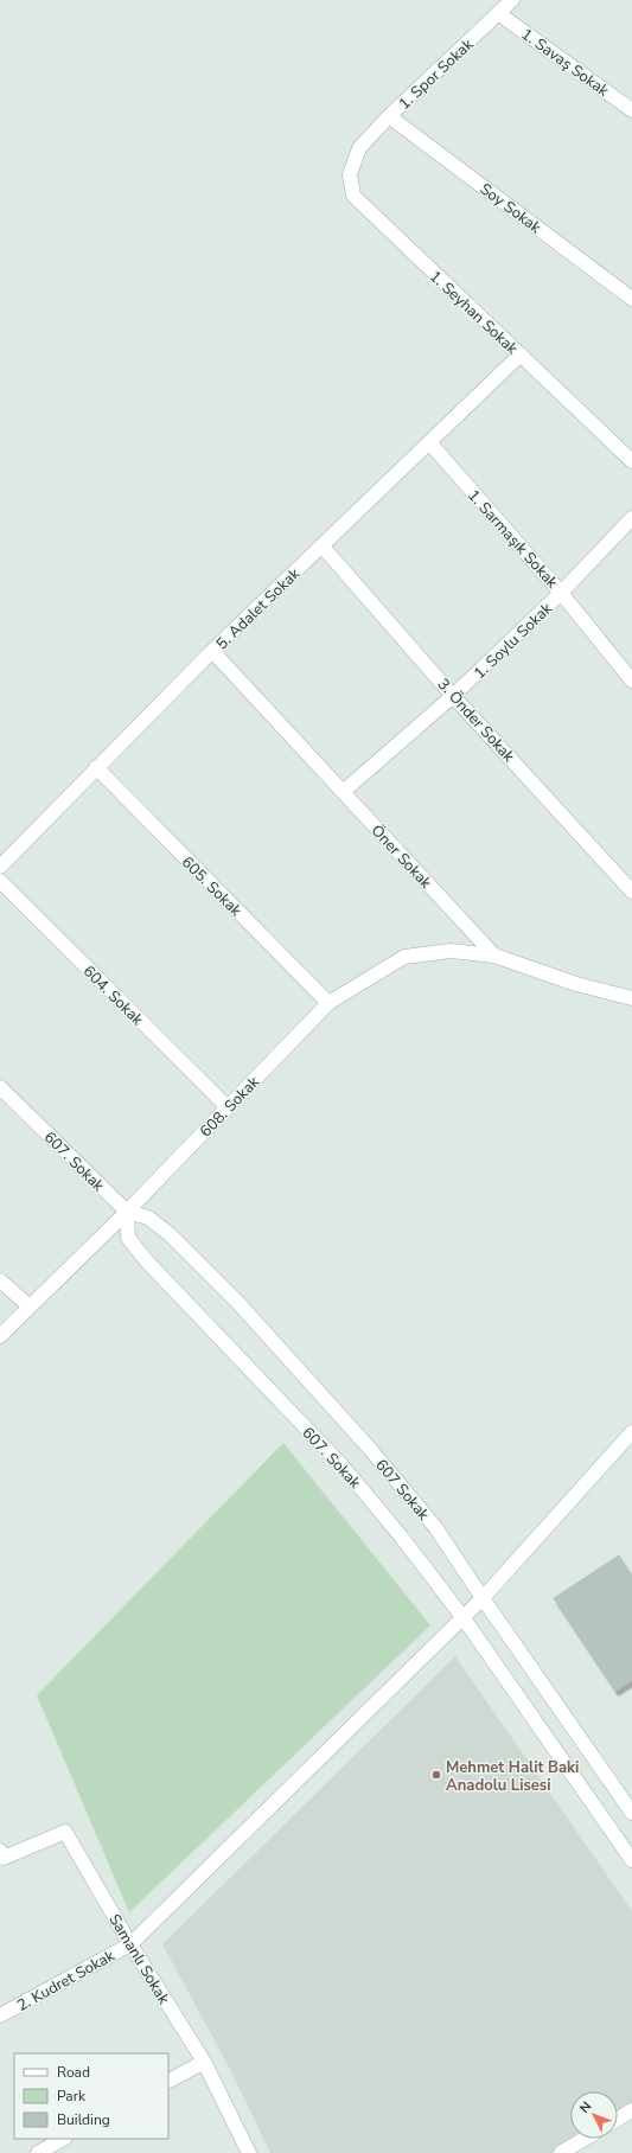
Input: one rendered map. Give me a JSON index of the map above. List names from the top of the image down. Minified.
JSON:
{"streets":{"street":["1. Savaş Sokak","1. Spor Sokak","Soy Sokak","1. Seyhan Sokak","1. Sarmaşık Sokak","5. Adalet Sokak","1. Soylu Sokak","3. Önder Sokak","Öner Sokak","605. Sokak","604. Sokak","608. Sokak","607. Sokak","607 Sokak","Samanlı Sokak","2. Kudret Sokak"]},"crossings":[["1. Savaş Sokak","1. Spor Sokak"],["1. Spor Sokak","Soy Sokak"],["1. Spor Sokak","1. Seyhan Sokak"],["1. Seyhan Sokak","5. Adalet Sokak"],["1. Sarmaşık Sokak","5. Adalet Sokak"],["1. Sarmaşık Sokak","1. Soylu Sokak"],["5. Adalet Sokak","3. Önder Sokak"],["5. Adalet Sokak","Öner Sokak"],["5. Adalet Sokak","605. Sokak"],["1. Soylu Sokak","3. Önder Sokak"],["1. Soylu Sokak","Öner Sokak"],["Öner Sokak","608. Sokak"],["605. Sokak","608. Sokak"],["604. Sokak","608. Sokak"],["608. Sokak","607. Sokak"],["608. Sokak","607 Sokak"],["607. Sokak","607 Sokak"],["607. Sokak","2. Kudret Sokak"],["607 Sokak","2. Kudret Sokak"],["Samanlı Sokak","2. Kudret Sokak"]],"places":["Mehmet Halit Baki Anadolu Lisesi"],"legend":["Road","Park","Building"],"north":"top left"}
